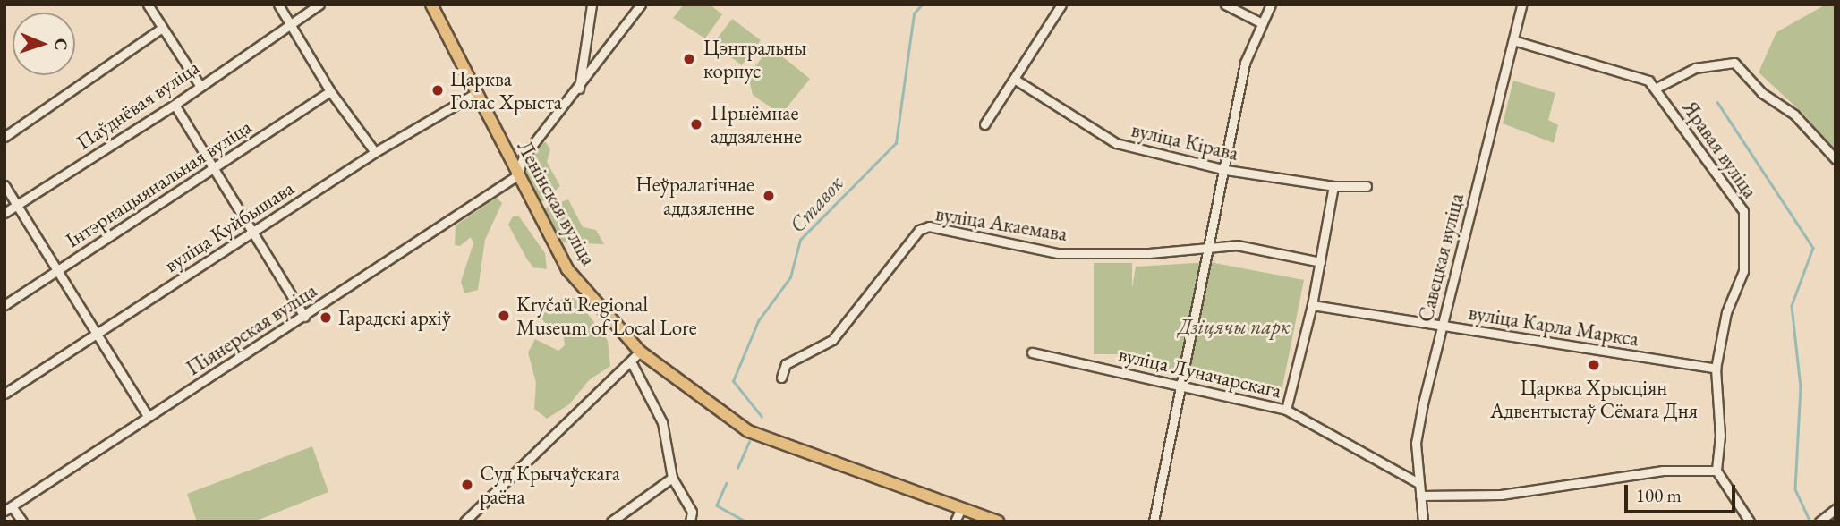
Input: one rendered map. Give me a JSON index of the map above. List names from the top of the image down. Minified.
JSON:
{"streets":{"main road":["Ленінская вуліца"],"street":["Паўднёвая вуліца","вуліца Кірава","Яравая вуліца","Інтэрнацыянальная вуліца","вуліца Акаемава","вуліца Куйбышава","Савецкая вуліца","вуліца Карла Маркса","Піянерская вуліца","вуліца Луначарскага"]},"crossings":[["Яравая вуліца","Савецкая вуліца"],["Яравая вуліца","вуліца Карла Маркса"],["Ленінская вуліца","вуліца Куйбышава"],["Ленінская вуліца","Піянерская вуліца"],["Савецкая вуліца","вуліца Карла Маркса"],["Савецкая вуліца","вуліца Луначарскага"]],"water":["Ставок"],"parks":["Дзіцячы парк"],"places":["Цэнтральны корпус","Царква Голас Хрыста","Прыёмнае аддзяленне","Неўралагічнае аддзяленне","Kryčaŭ Regional Museum of Local Lore","Гарадскі архіў","Царква Хрысціян Адвентыстаў Сёмага Дня","Суд Крычаўскага раёна"],"scale_bar":"100 m","north":"right"}
